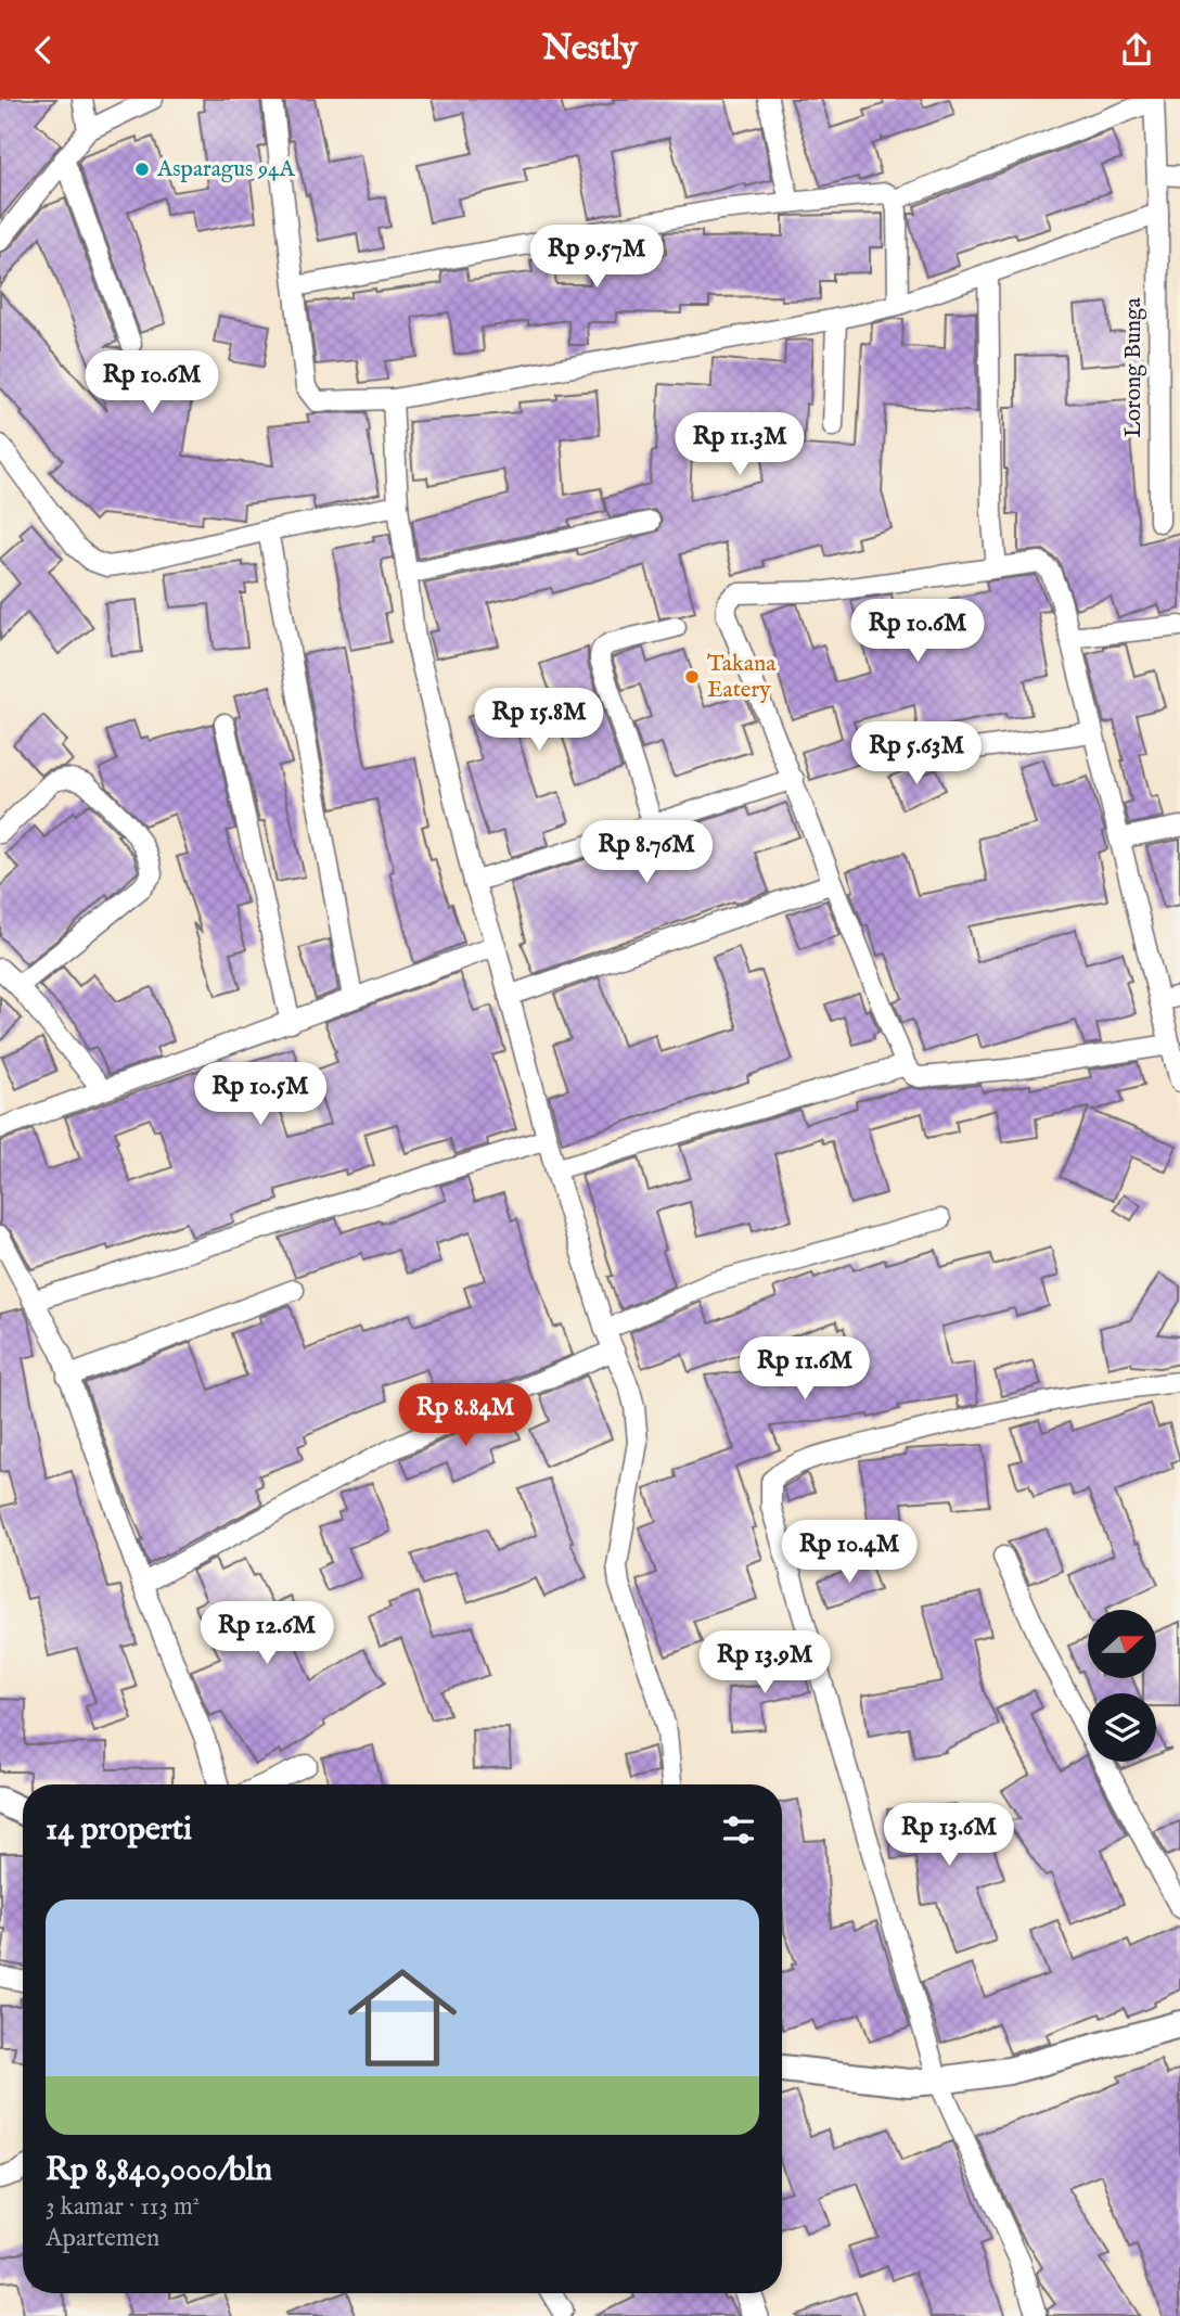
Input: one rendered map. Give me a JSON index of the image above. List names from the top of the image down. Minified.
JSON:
{"streets":{"street":["Lorong Bunga"]},"places":["Asparagus 94A","Takana Eatery"],"north":"right","page":{"header":"Nestly","price":["Rp 9.57M","Rp 10.6M","Rp 11.3M","Rp 10.6M","Rp 15.8M","Rp 5.63M","Rp 8.76M","Rp 10.5M","Rp 11.6M","Rp 8.84M","Rp 10.4M","Rp 12.6M","Rp 13.9M","Rp 13.6M"],"heading":"14 properti","list":[{"name":"Rp 8,840,000/bln","note":"3 kamar · 113 m² · Apartemen"}]}}
